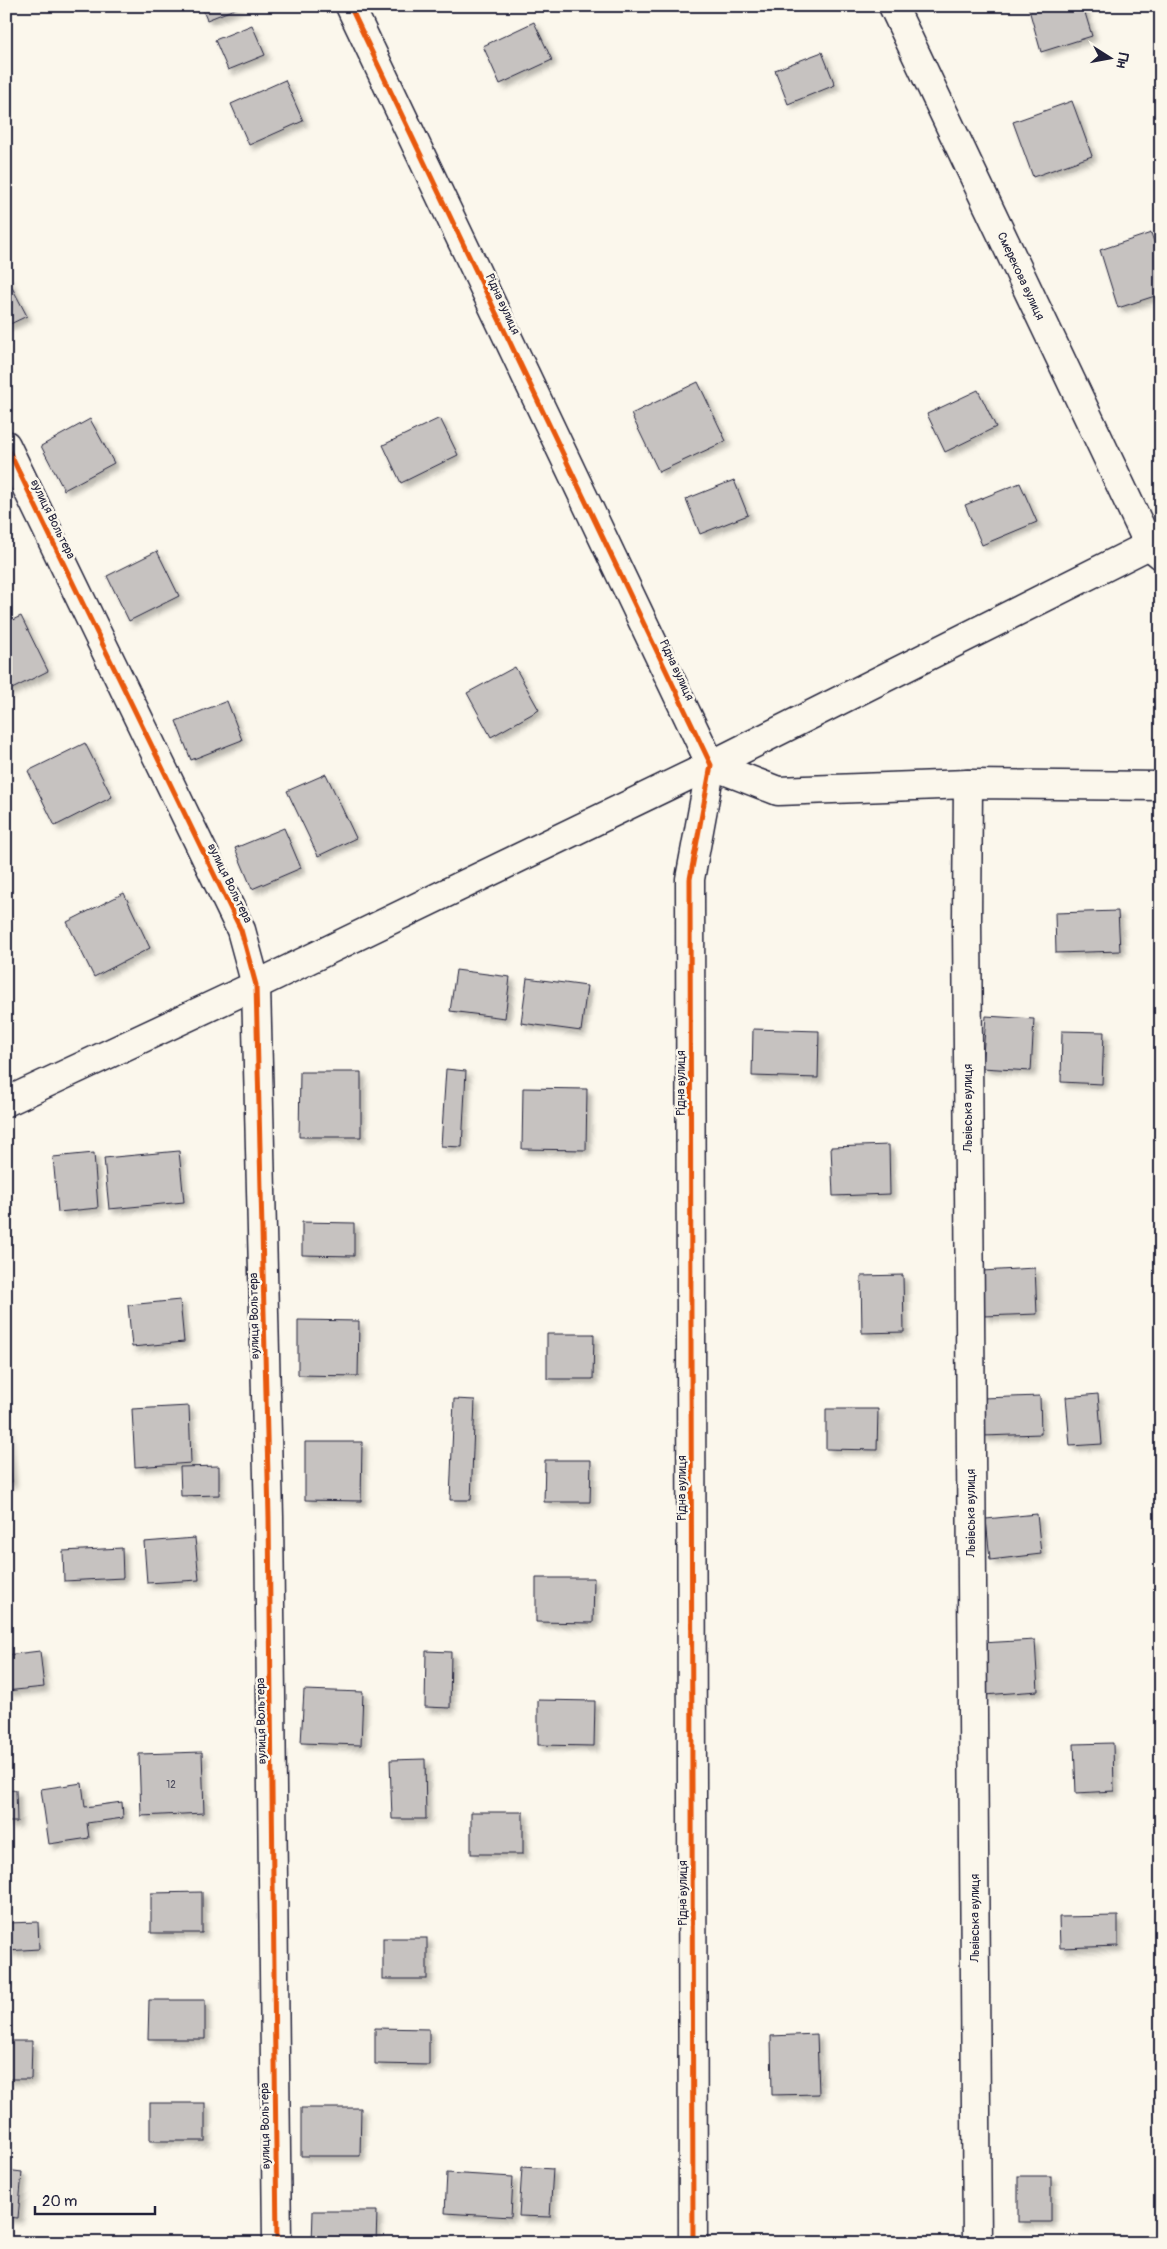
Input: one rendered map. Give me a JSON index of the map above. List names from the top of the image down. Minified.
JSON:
{"streets":{"street":["Смерекова вулиця","Рідна вулиця","вулиця Вольтера","Львівська вулиця"]},"house_numbers":["12"],"scale_bar":"20 m","north":"right"}
